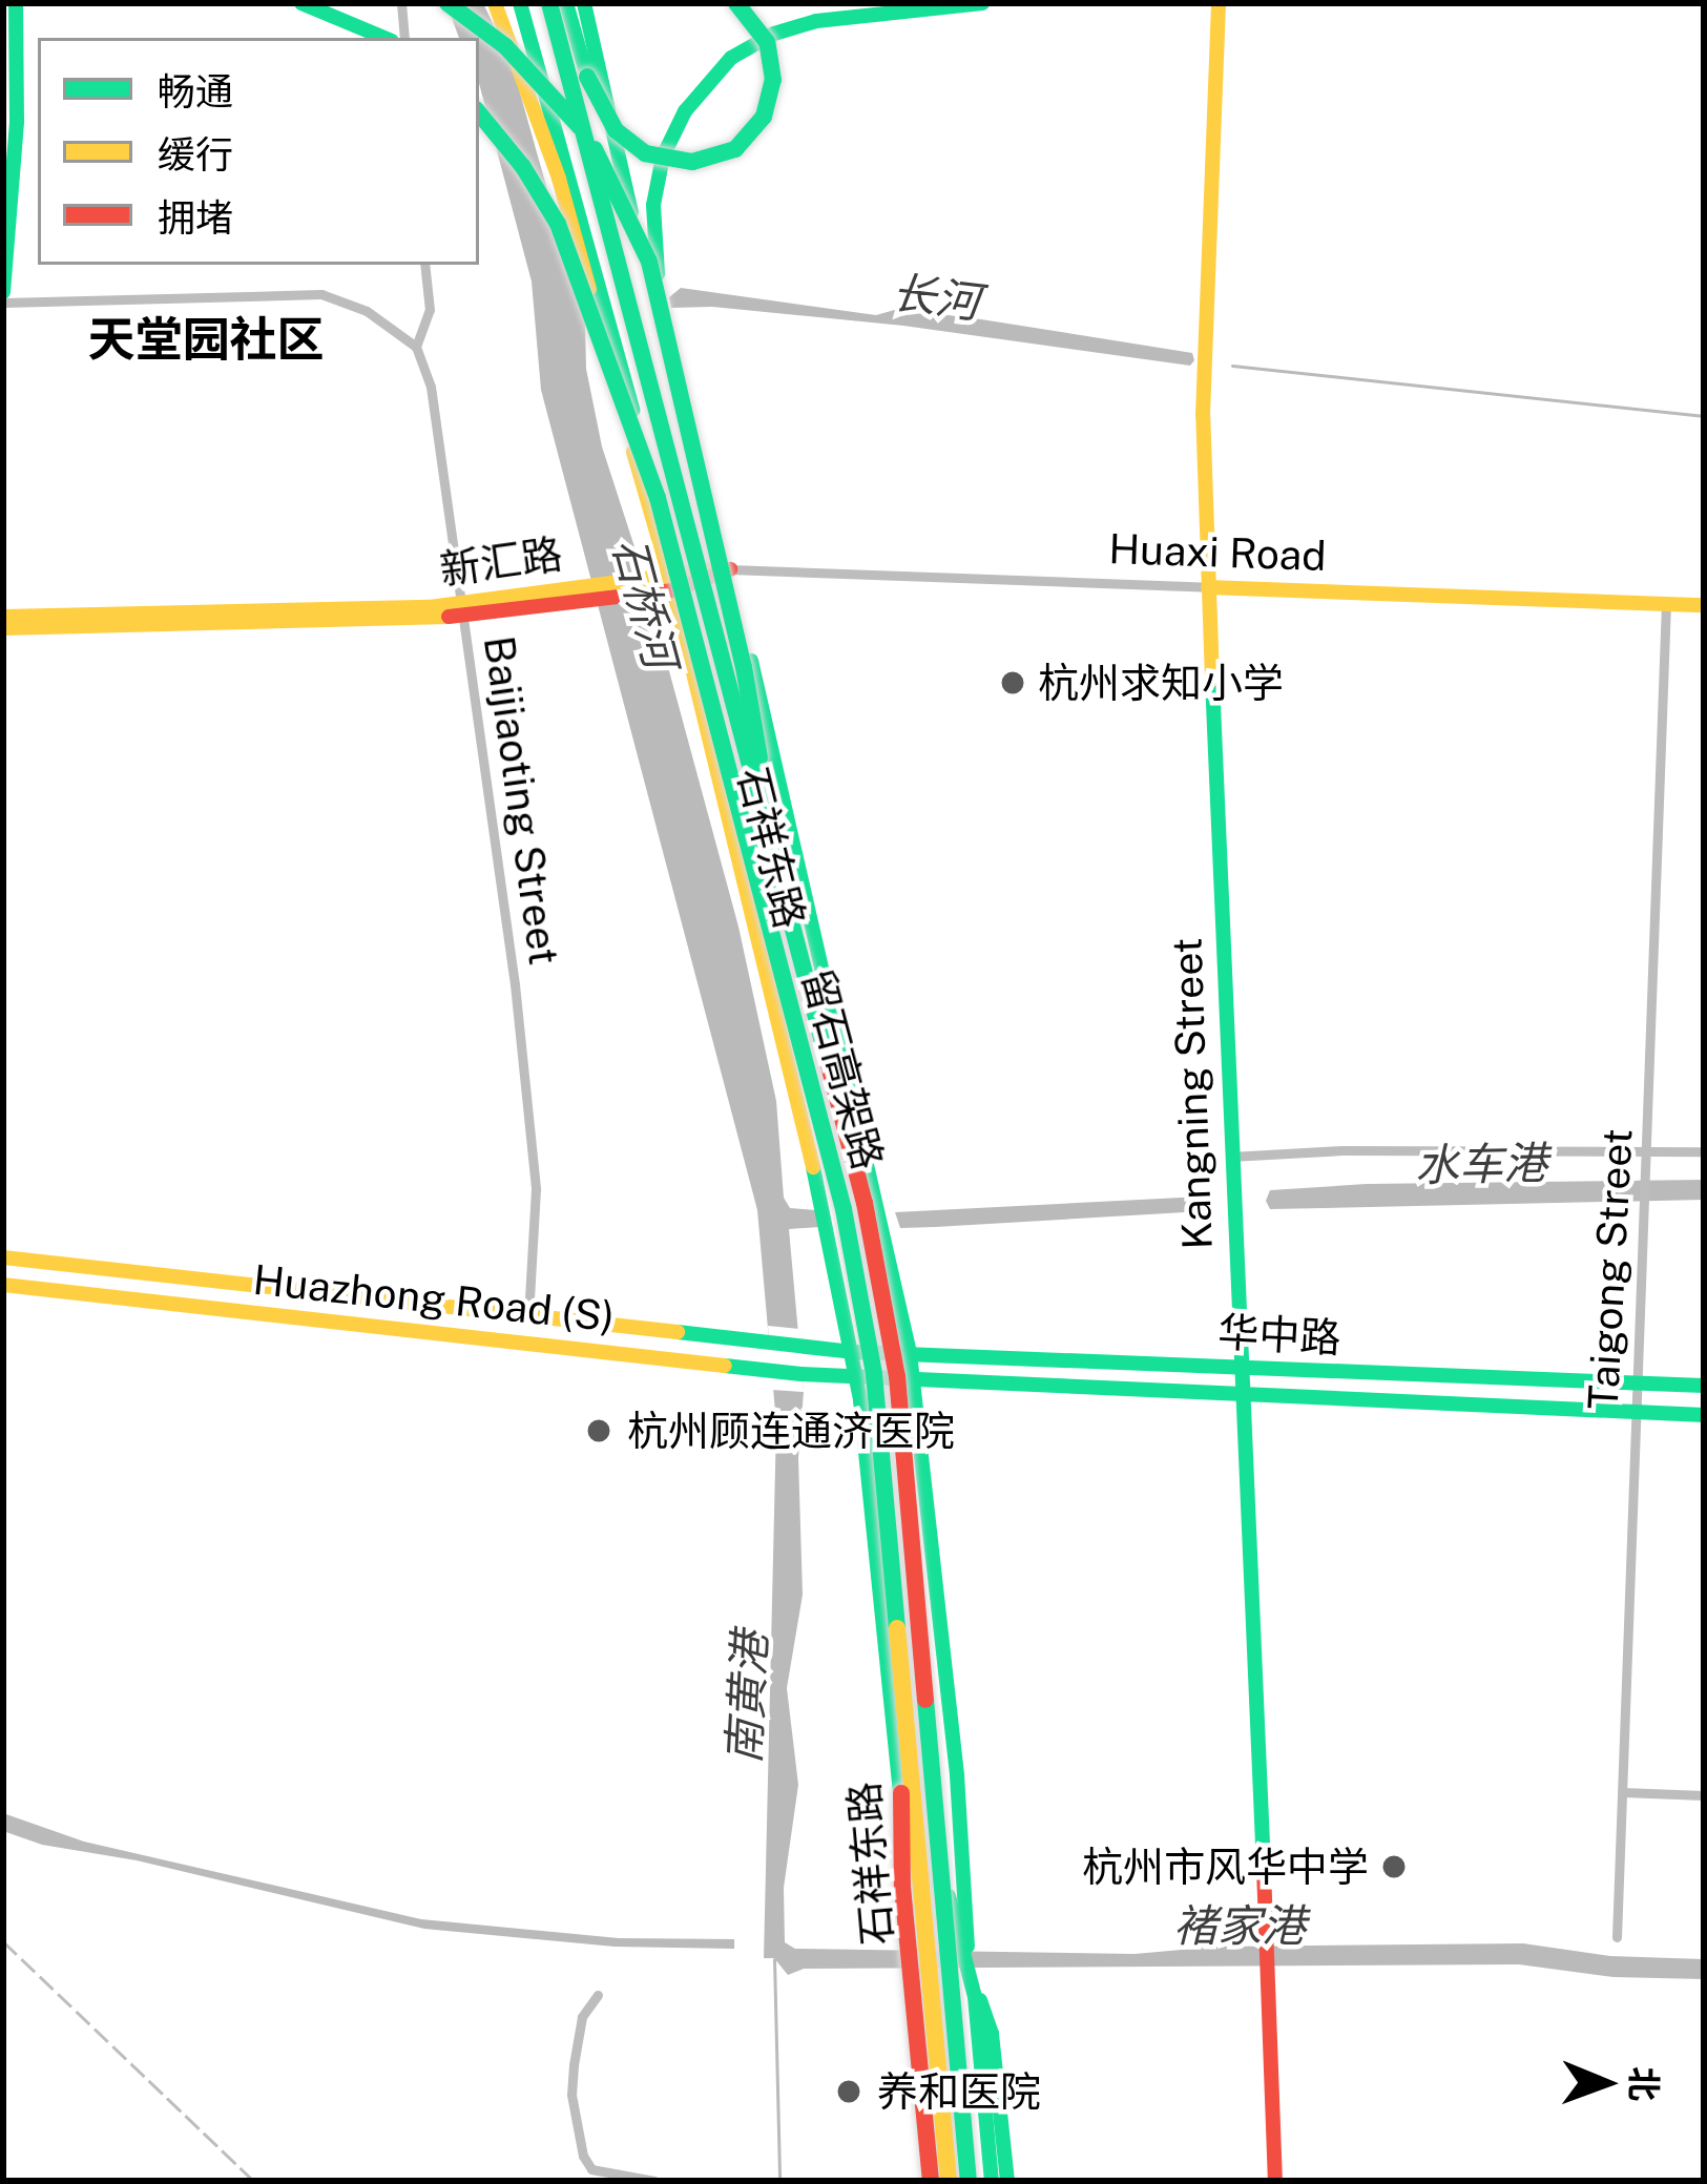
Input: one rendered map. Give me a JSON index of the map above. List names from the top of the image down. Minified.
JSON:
{"streets":{"main road":["Huaxi Road","新汇路","石祥东路","留石高架路","Kangning Street","Huazhong Road (S)","华中路"],"street":["Baijiaoting Street","Taigong Street"]},"crossings":[["Huaxi Road","新汇路"],["Huaxi Road","石祥东路"],["Huaxi Road","Kangning Street"],["Huaxi Road","Taigong Street"],["新汇路","Baijiaoting Street"],["新汇路","石祥东路"],["Baijiaoting Street","Huazhong Road (S)"],["石祥东路","Huazhong Road (S)"],["石祥东路","华中路"],["Kangning Street","华中路"],["Taigong Street","华中路"],["Huazhong Road (S)","华中路"]],"districts":["天堂园社区"],"water":["长河","石桥河","水车港","南黄港","褚家港"],"places":["杭州求知小学","杭州顾连通济医院","杭州市风华中学","养和医院"],"legend":["畅通","缓行","拥堵"],"north":"right"}
